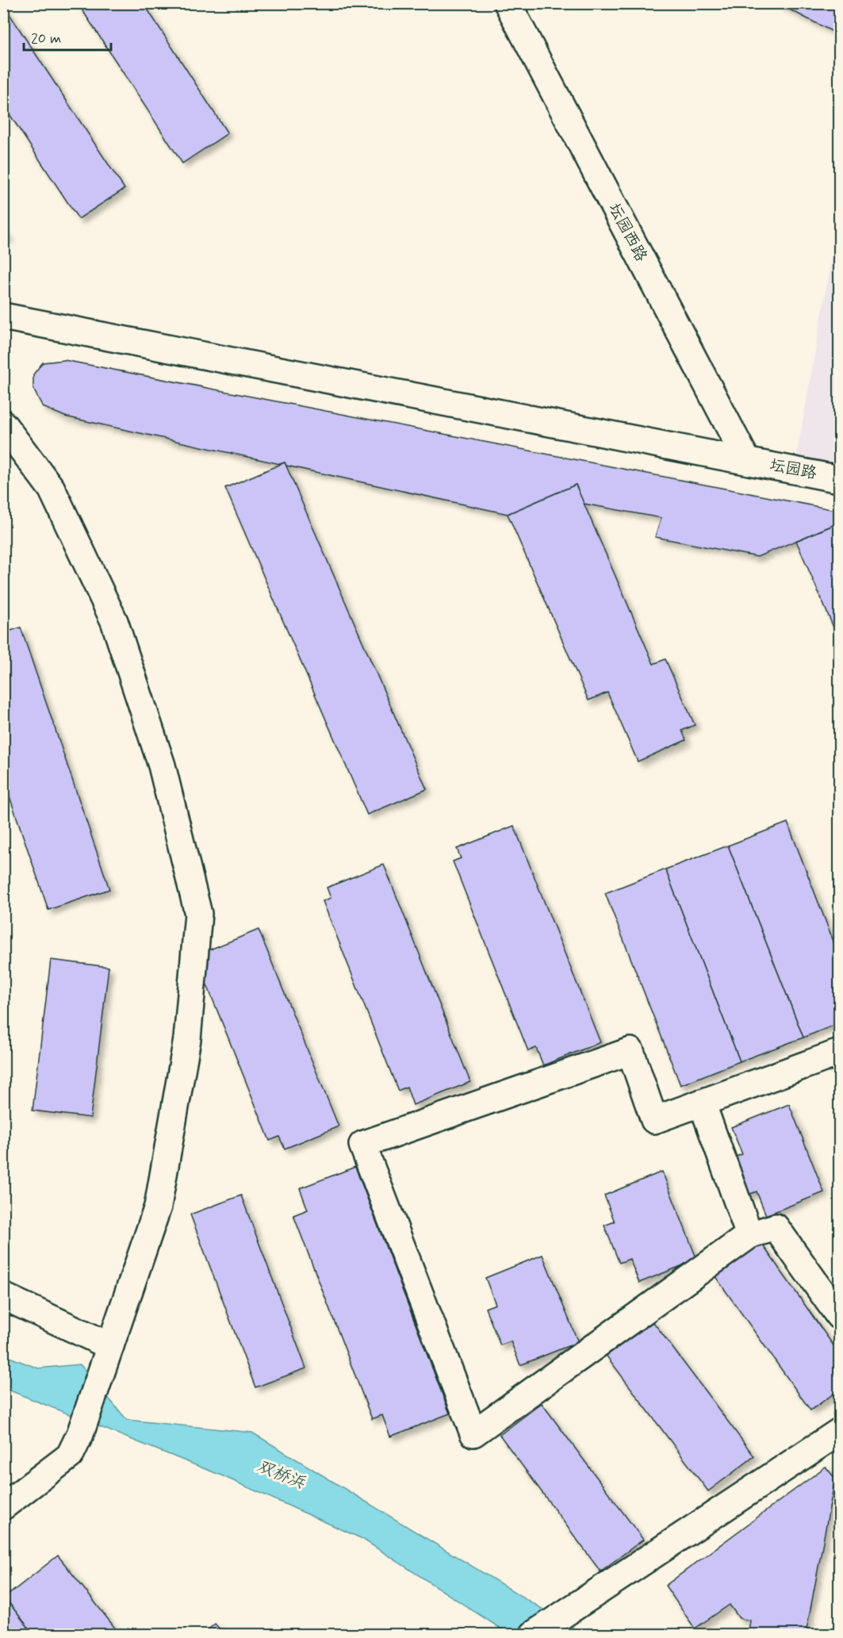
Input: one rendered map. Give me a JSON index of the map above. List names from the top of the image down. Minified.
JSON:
{"streets":{"street":["坛园西路","坛园路"]},"crossings":[["坛园西路","坛园路"]],"water":["双桥浜"],"scale_bar":"20 m"}
